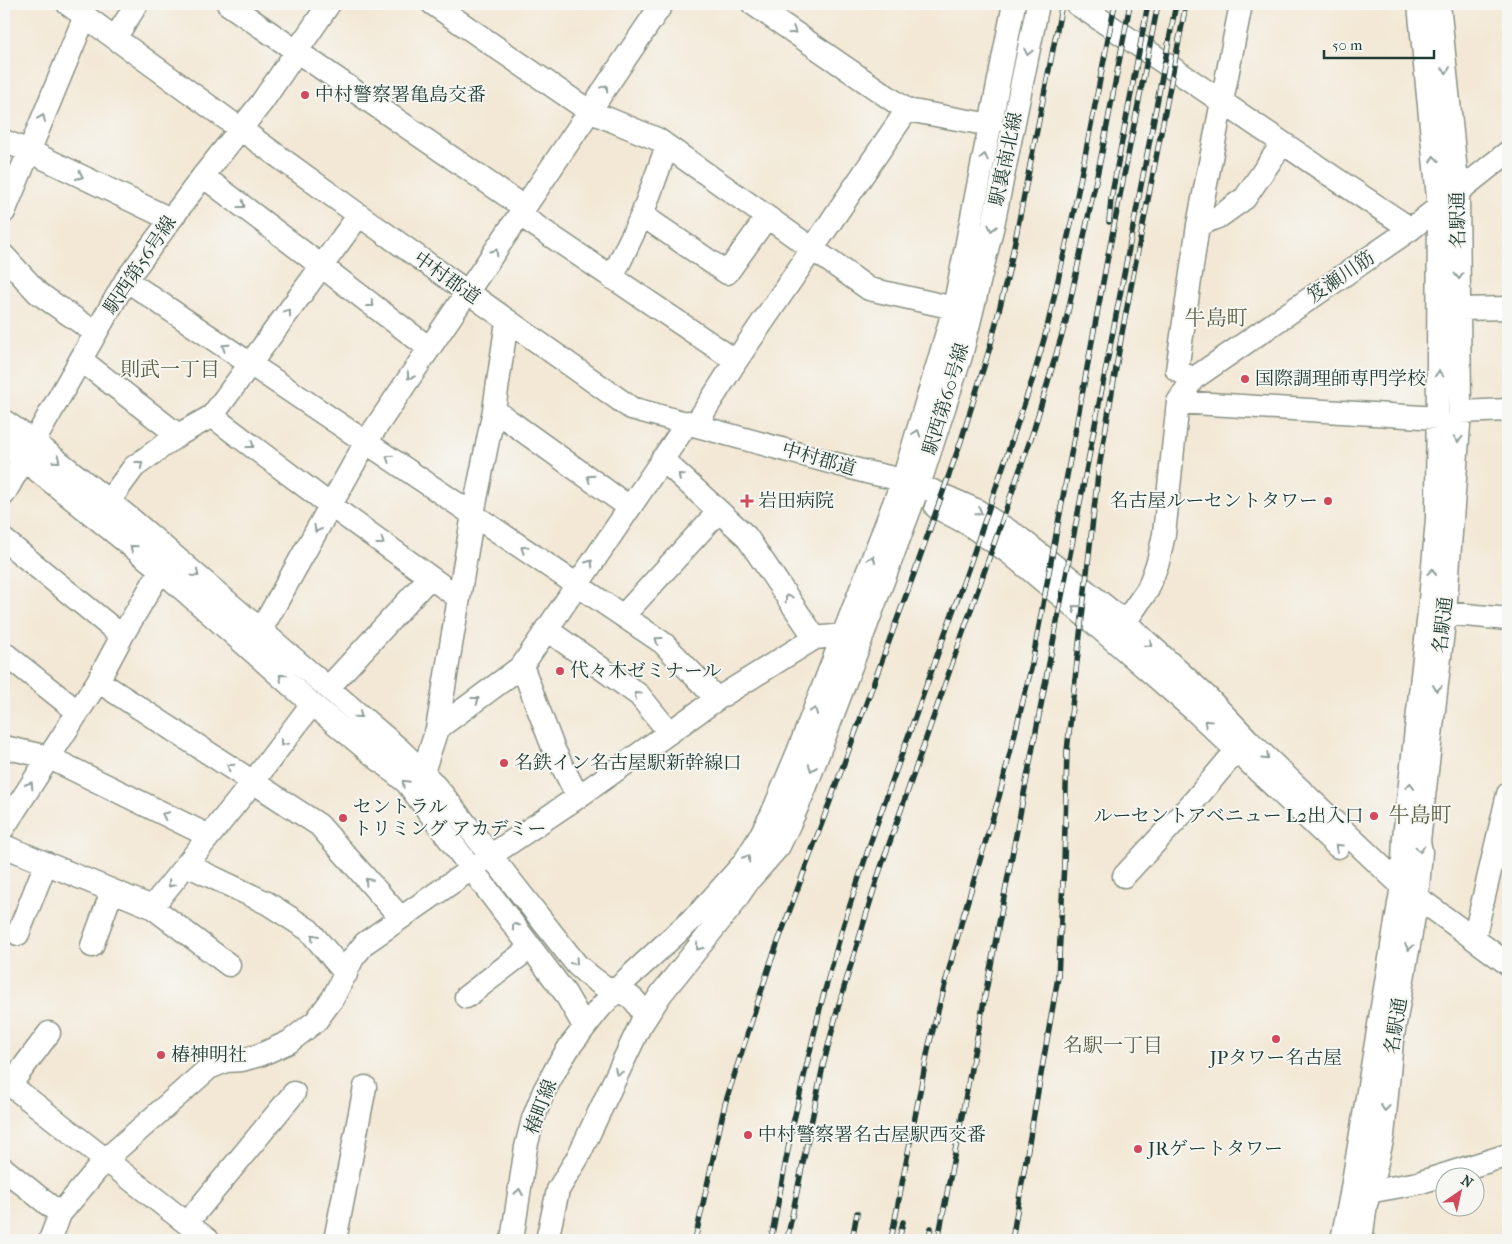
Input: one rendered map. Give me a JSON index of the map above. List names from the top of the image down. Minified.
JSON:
{"streets":{"street":["駅裏南北線","名駅通","駅西第56号線","笈瀬川筋","中村郡道","駅西第60号線","椿町線"]},"crossings":[["駅裏南北線","駅西第60号線"],["名駅通","笈瀬川筋"],["駅西第56号線","中村郡道"],["中村郡道","駅西第60号線"]],"districts":["牛島町","則武一丁目","牛島町","名駅一丁目"],"places":{"other":["中村警察署亀島交番","国際調理師専門学校","名古屋ルーセントタワー","代々木ゼミナール","名鉄イン名古屋駅新幹線口","ルーセントアベニュー L2出入口","セントラル トリミング アカデミー","JPタワー名古屋","椿神明社","中村警察署名古屋駅西交番","JRゲートタワー"],"health":["岩田病院"]},"scale_bar":"50 m","north":"top right"}
